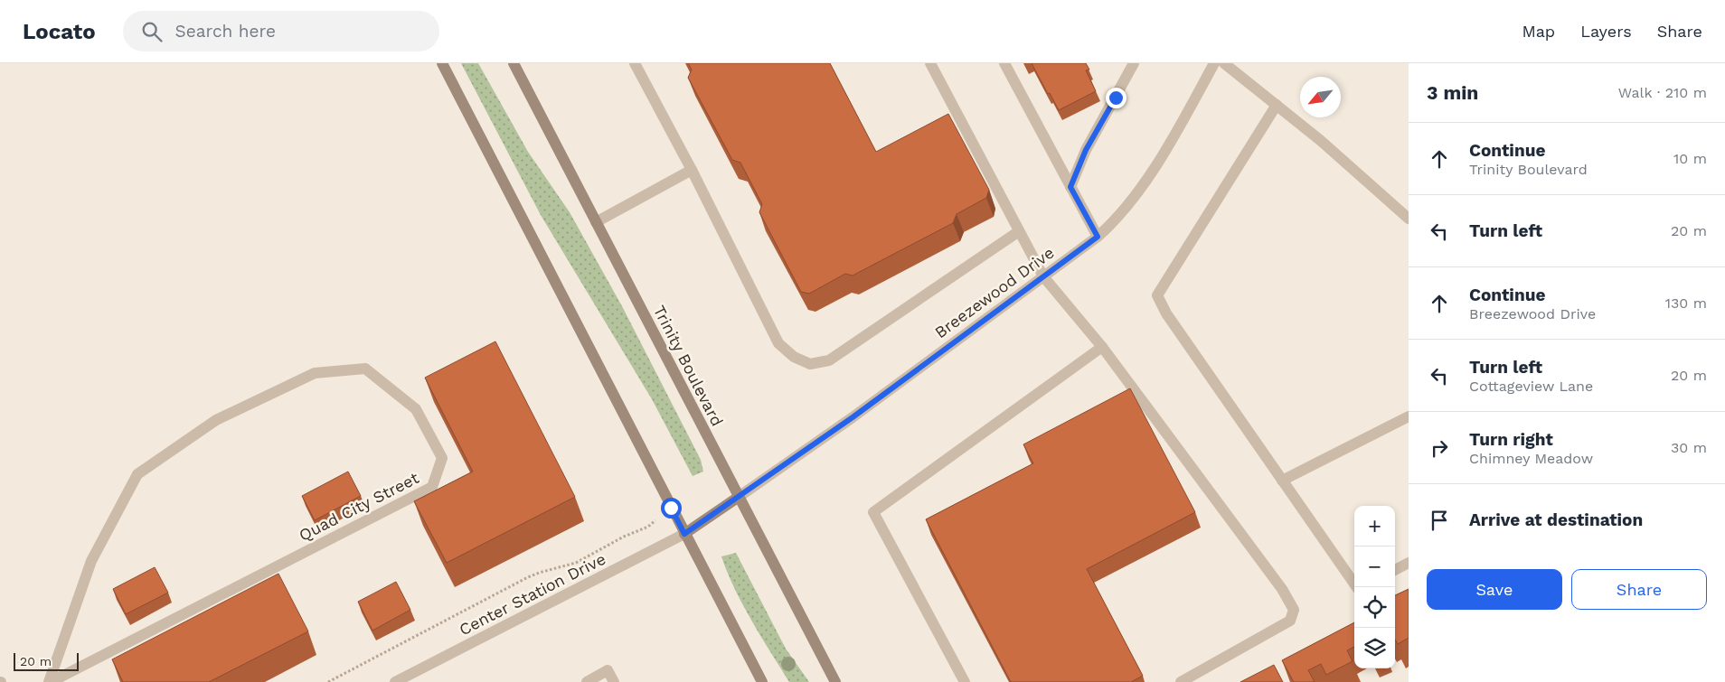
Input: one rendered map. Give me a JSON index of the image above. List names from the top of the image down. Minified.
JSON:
{"streets":{"main road":["Trinity Boulevard"],"street":["Breezewood Drive","Quad City Street","Center Station Drive"]},"crossings":[["Breezewood Drive","Trinity Boulevard"]],"scale_bar":"20 m","north":"bottom left","page":{"header":"Locato","search":"Search here","nav":["Map","Layers","Share"],"heading":["3 min","Walk · 210 m"],"list":[["Continue","Trinity Boulevard","10 m"],["Turn left","20 m"],["Continue","Breezewood Drive","130 m"],["Turn left","Cottageview Lane","20 m"],["Turn right","Chimney Meadow","30 m"],"Arrive at destination"],"map_buttons":["+","−"],"buttons":["Save","Share"],"scale":"20 m"}}
